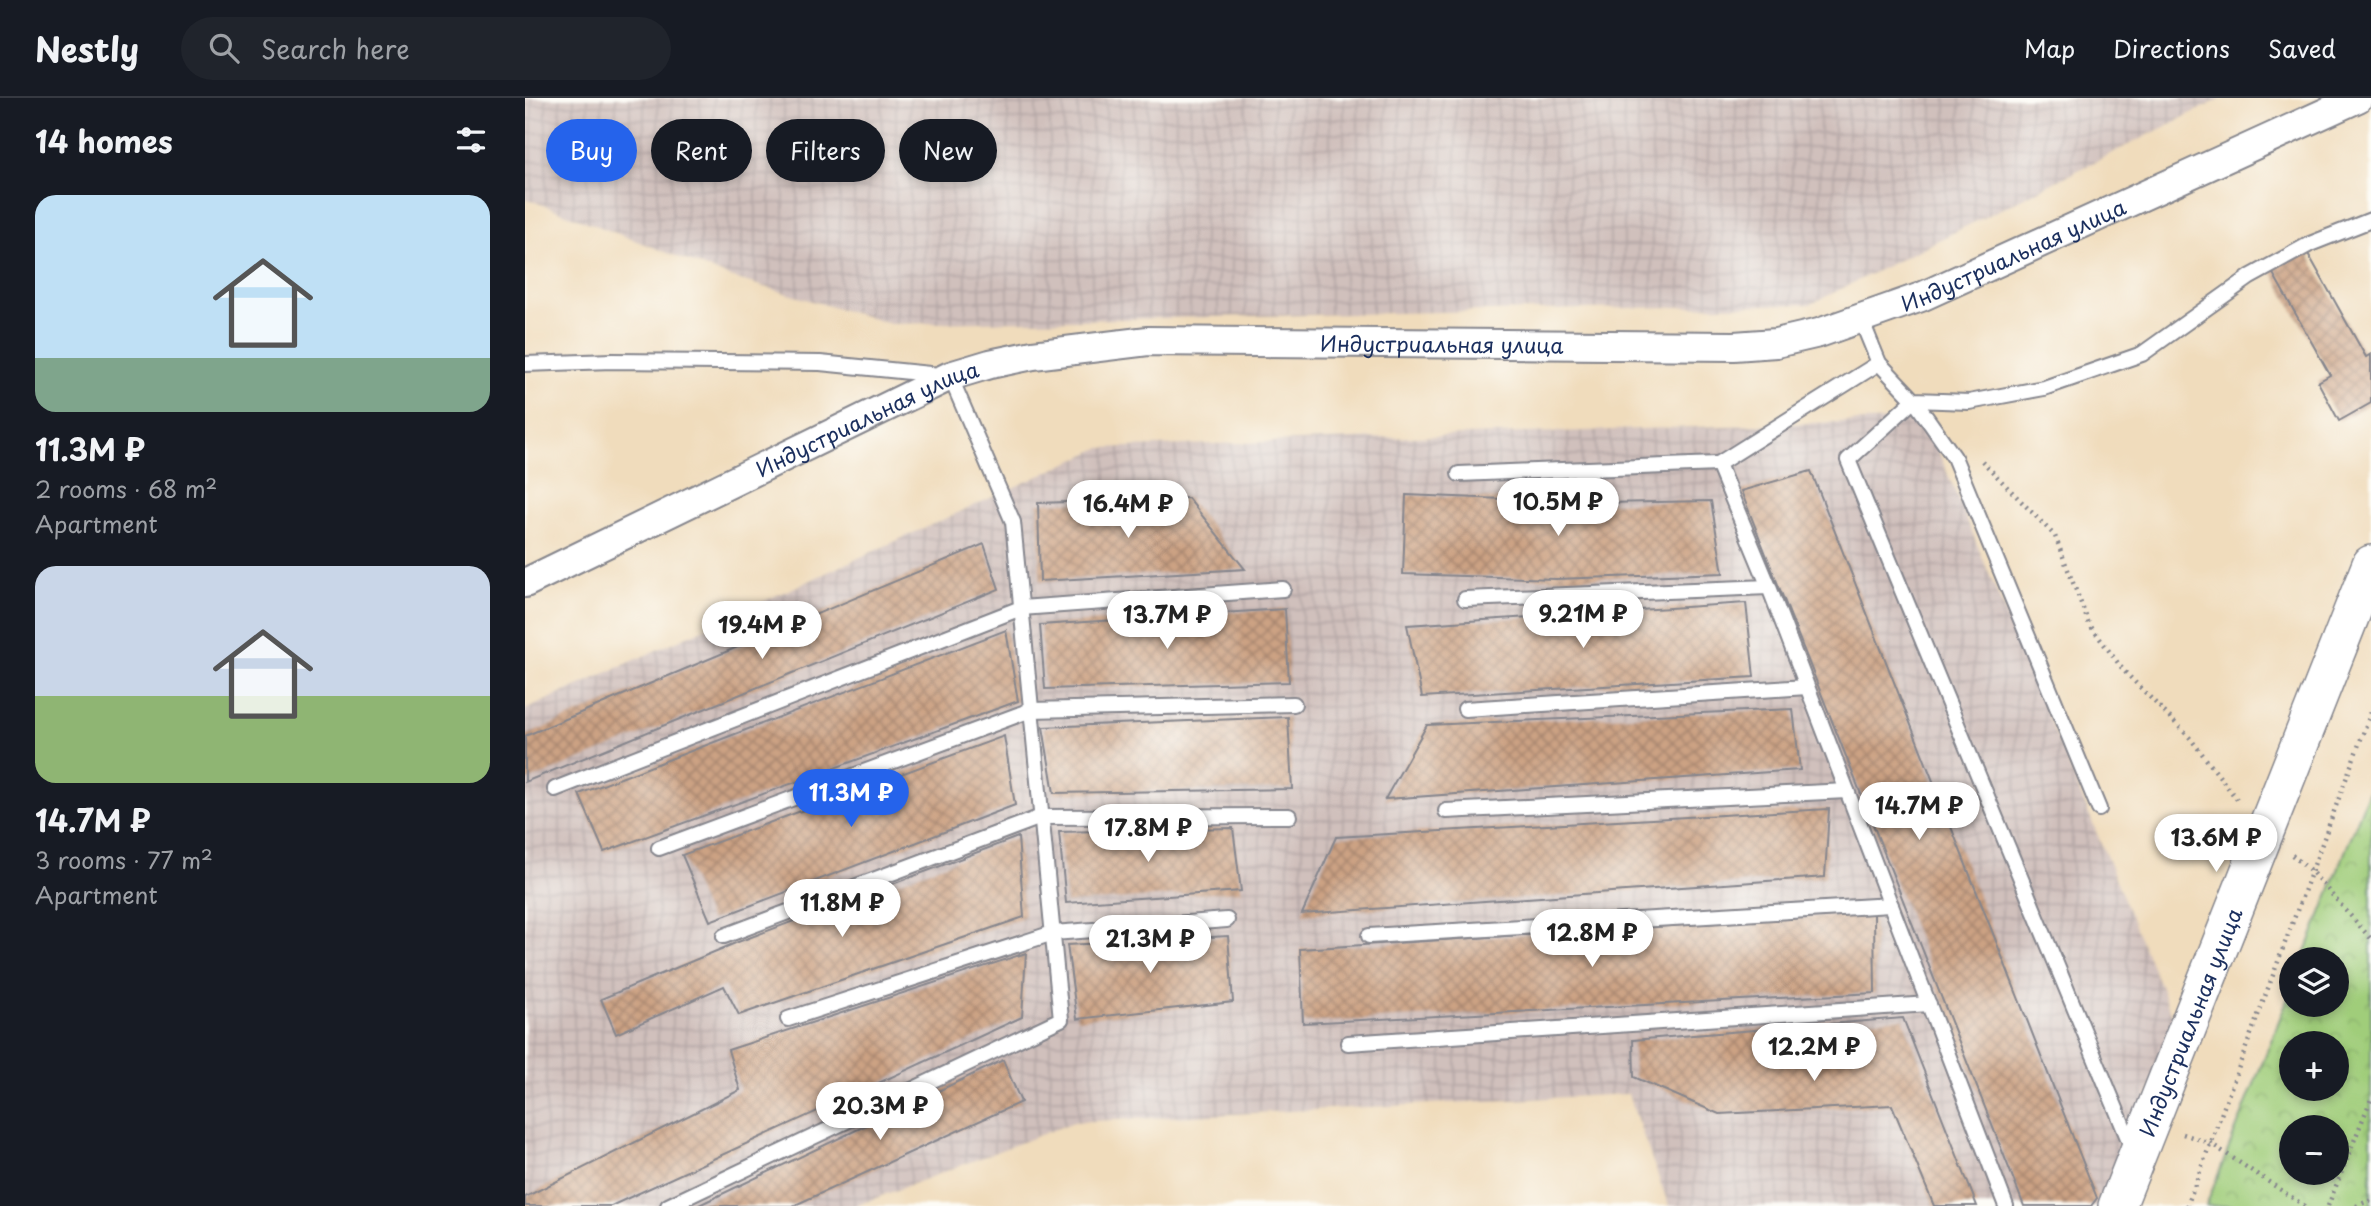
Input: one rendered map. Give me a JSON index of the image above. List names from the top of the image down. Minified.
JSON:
{"streets":{"street":["Индустриальная улица"]},"page":{"header":"Nestly","search":"Search here","nav":["Map","Directions","Saved"],"heading":"14 homes","chip":["Buy","Rent","Filters","New"],"list":[{"name":"11.3M ₽","note":"2 rooms · 68 m² · Apartment"},{"name":"14.7M ₽","note":"3 rooms · 77 m² · Apartment"}],"price":["10.5M ₽","16.4M ₽","9.21M ₽","13.7M ₽","19.4M ₽","11.3M ₽","14.7M ₽","17.8M ₽","13.6M ₽","11.8M ₽","12.8M ₽","21.3M ₽","12.2M ₽","20.3M ₽"],"map_buttons":["+","−"]}}
